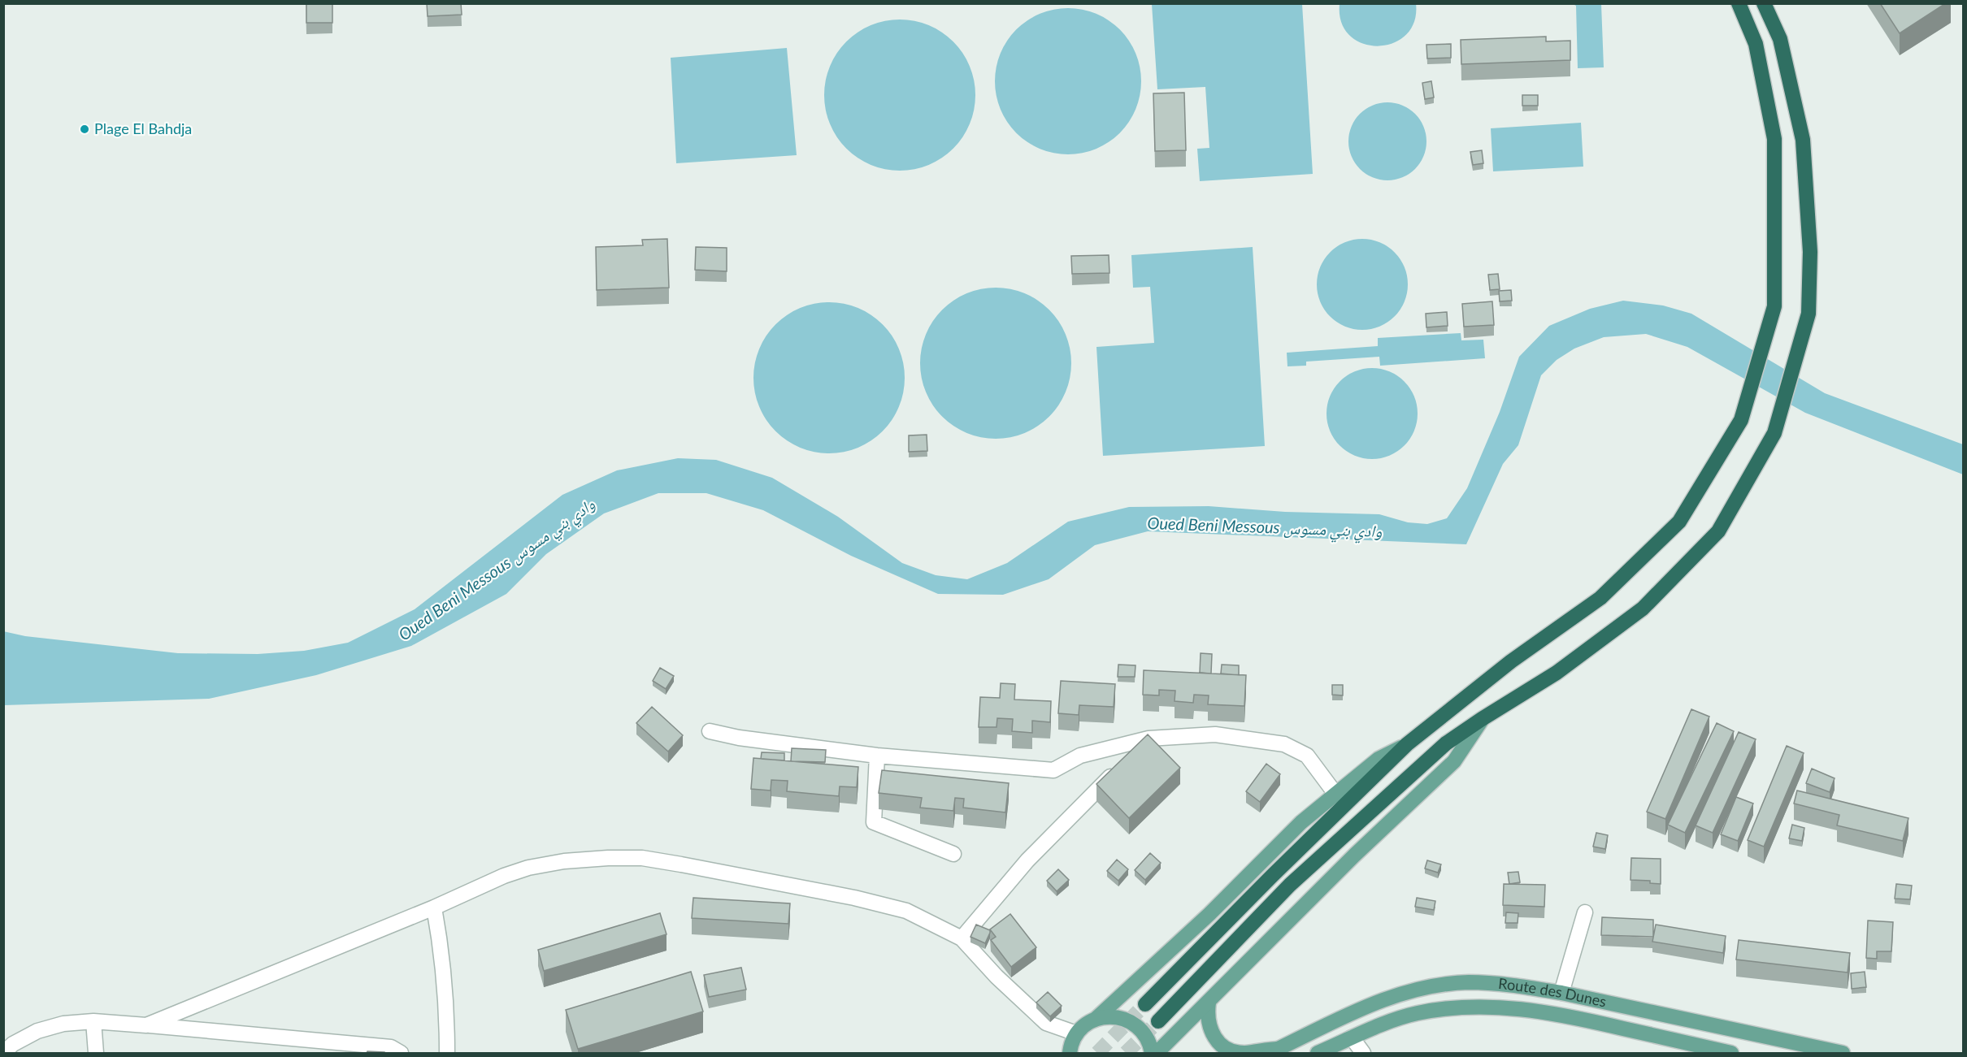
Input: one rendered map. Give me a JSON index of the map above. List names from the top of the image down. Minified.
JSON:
{"streets":{"main road":["Route des Dunes"]},"water":["Oued Beni Messous وادي بني مسوس"],"places":["Plage El Bahdja"]}
